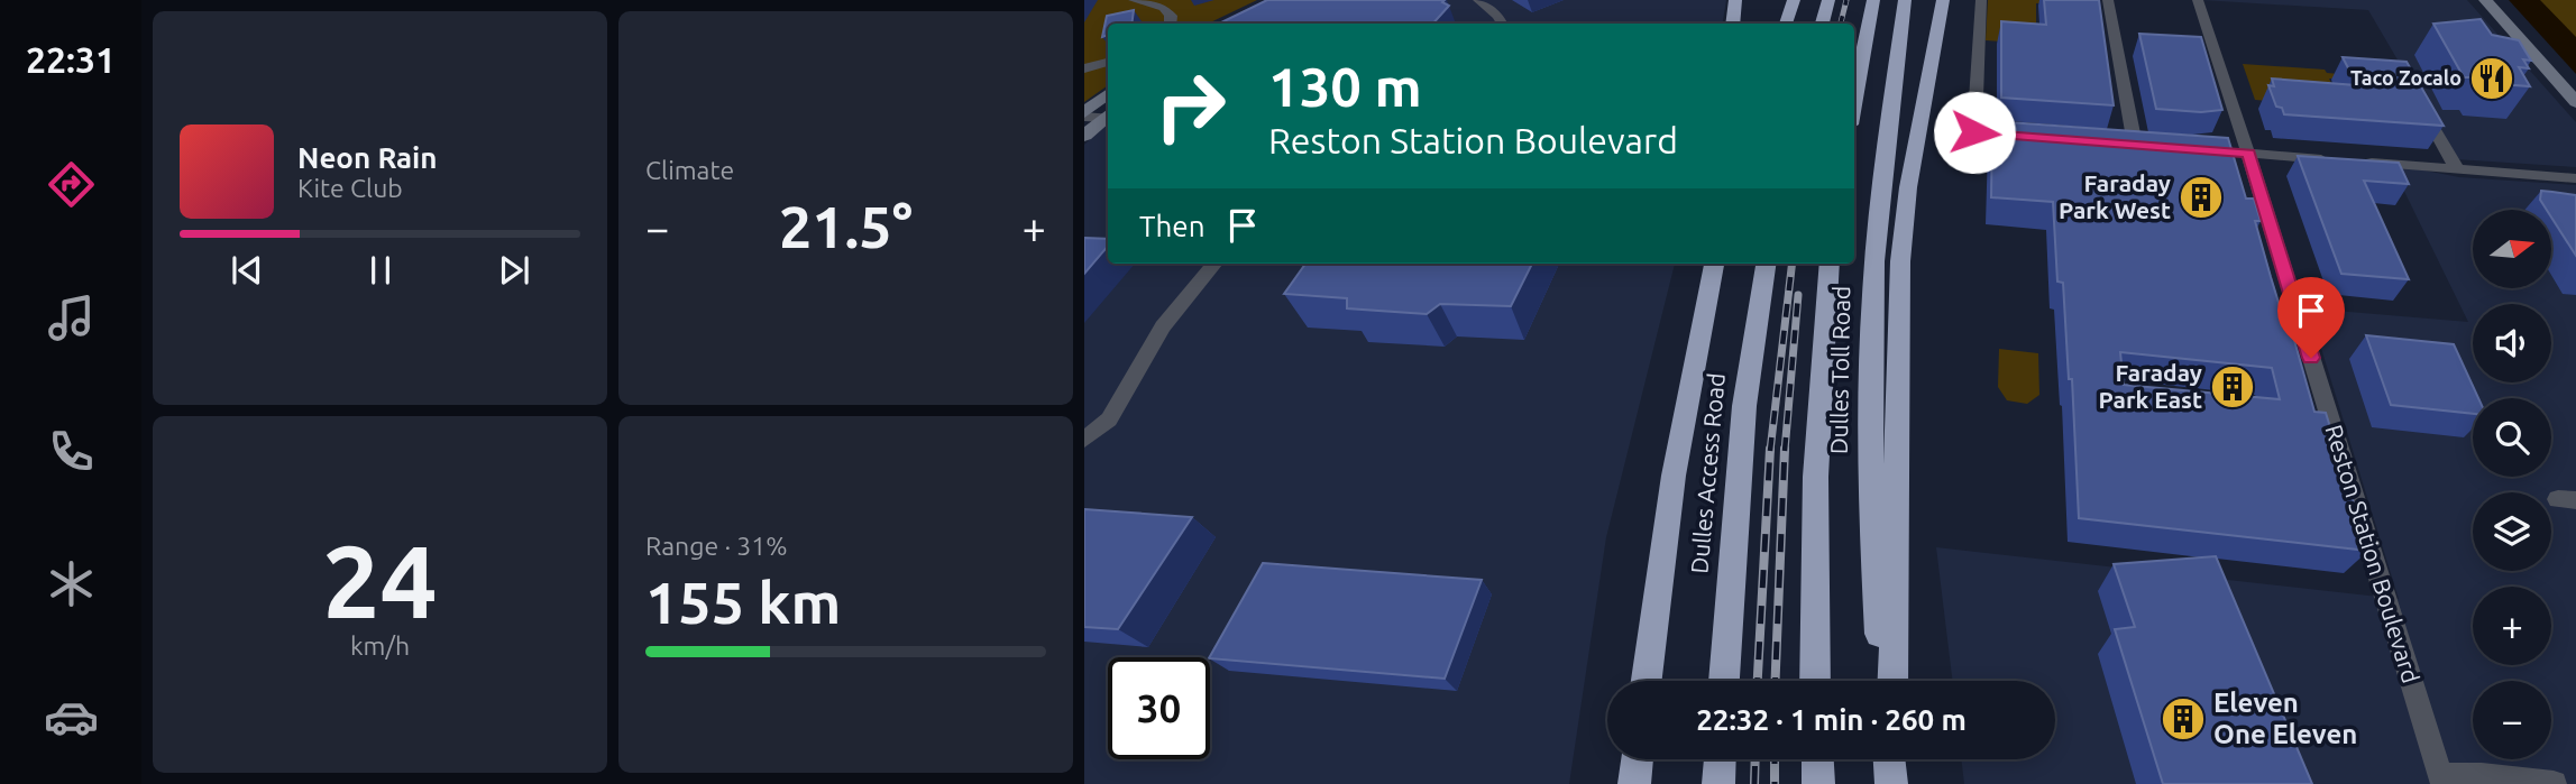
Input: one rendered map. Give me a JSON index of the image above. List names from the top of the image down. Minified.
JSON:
{"streets":{"highway":["Dulles Toll Road","Dulles Access Road"],"street":["Reston Station Boulevard"]},"places":{"restaurant":["Taco Zocalo"],"building":["Faraday Park West","Faraday Park East","Eleven One Eleven"]},"north":"right","page":{"tabs":"22:31","tile":["Climate",["24","km/h"],["Range · 31%","155 km"]],"turn":["130 m","Reston Station Boulevard"],"song":["Neon Rain","Kite Club"],"then":"Then","heat":["−","21.5°","+"],"map_buttons":["+","−"],"limit":"30","trip":"22:32 · 1 min · 260 m"}}
